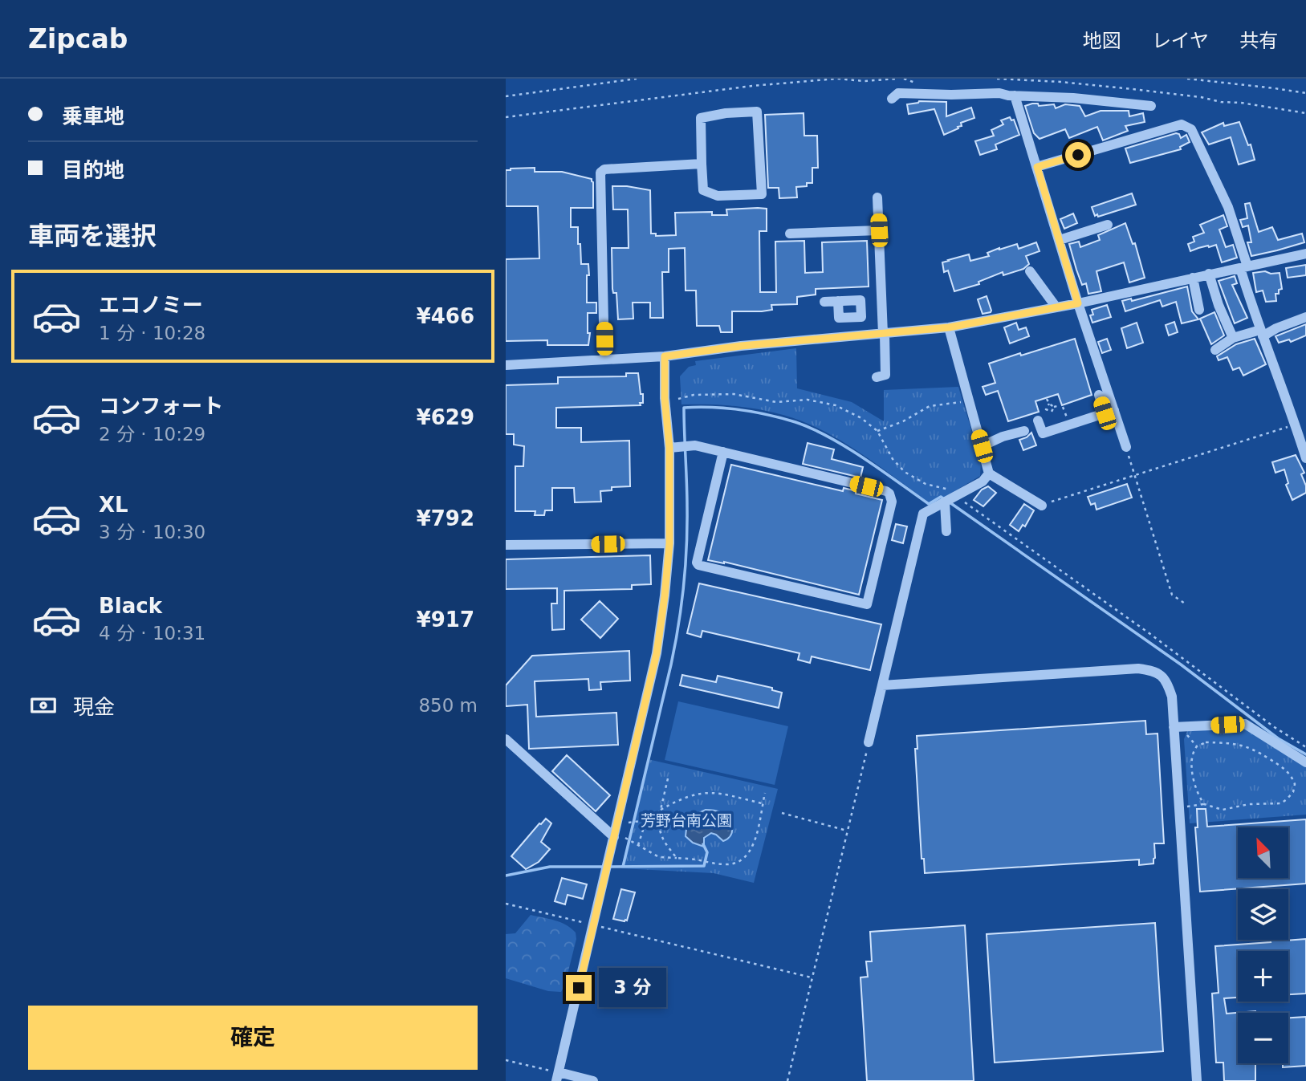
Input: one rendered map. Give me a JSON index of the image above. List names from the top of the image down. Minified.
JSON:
{"parks":["芳野台南公園"],"north":"top left","page":{"header":"Zipcab","nav":["地図","レイヤ","共有"],"banner":["乗車地","目的地"],"heading":"車両を選択","list":[{"name":"エコノミー","note":"1 分 · 10:28","value":"¥466"},{"name":"コンフォート","note":"2 分 · 10:29","value":"¥629"},{"name":"XL","note":"3 分 · 10:30","value":"¥792"},{"name":"Black","note":"4 分 · 10:31","value":"¥917"}],"pay":["現金","850 m"],"map_buttons":["+","−"],"bubble":"3 分","buttons":"確定"}}
